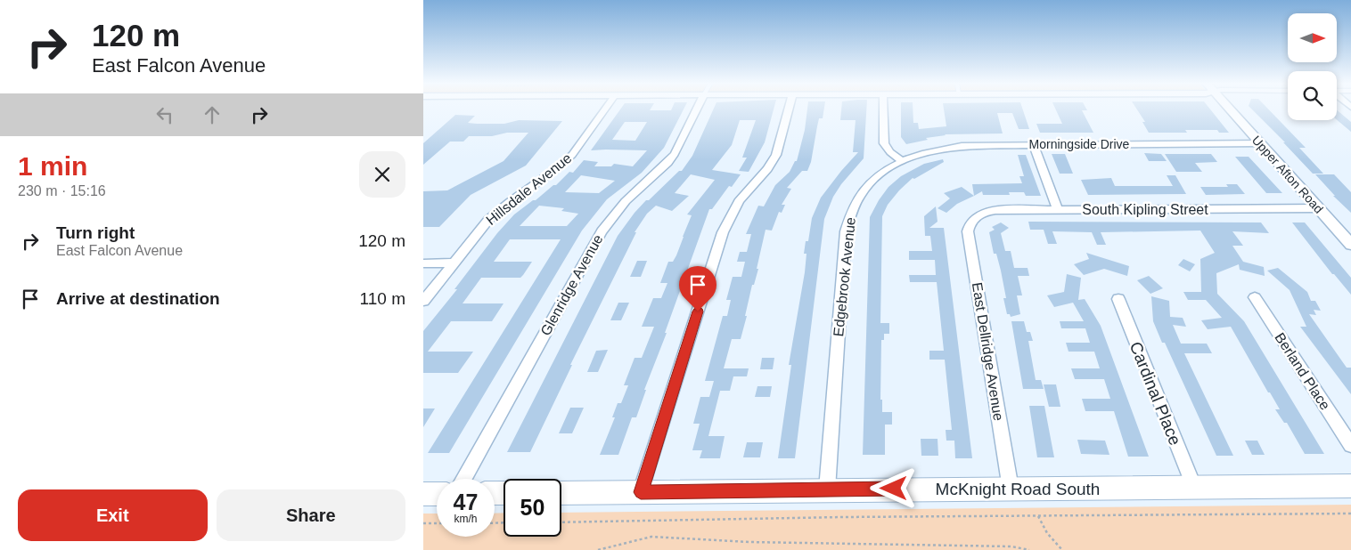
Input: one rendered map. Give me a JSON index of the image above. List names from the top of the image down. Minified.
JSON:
{"streets":{"main road":["McKnight Road South"],"street":["Morningside Drive","Upper Afton Road","Hillsdale Avenue","South Kipling Street","Edgebrook Avenue","Glenridge Avenue","East Dellridge Avenue","Berland Place","Cardinal Place"]},"crossings":[["Morningside Drive","Upper Afton Road"],["Morningside Drive","Edgebrook Avenue"],["Upper Afton Road","South Kipling Street"],["South Kipling Street","East Dellridge Avenue"],["Edgebrook Avenue","McKnight Road South"],["East Dellridge Avenue","McKnight Road South"],["Cardinal Place","McKnight Road South"]],"north":"right","page":{"turn":["120 m","East Falcon Avenue"],"heading":["1 min","230 m · 15:16"],"list":[{"name":"Turn right","note":"East Falcon Avenue","value":"120 m"},{"name":"Arrive at destination","value":"110 m"}],"speed":"47 km/h","limit":"50","buttons":["Exit","Share"]}}
